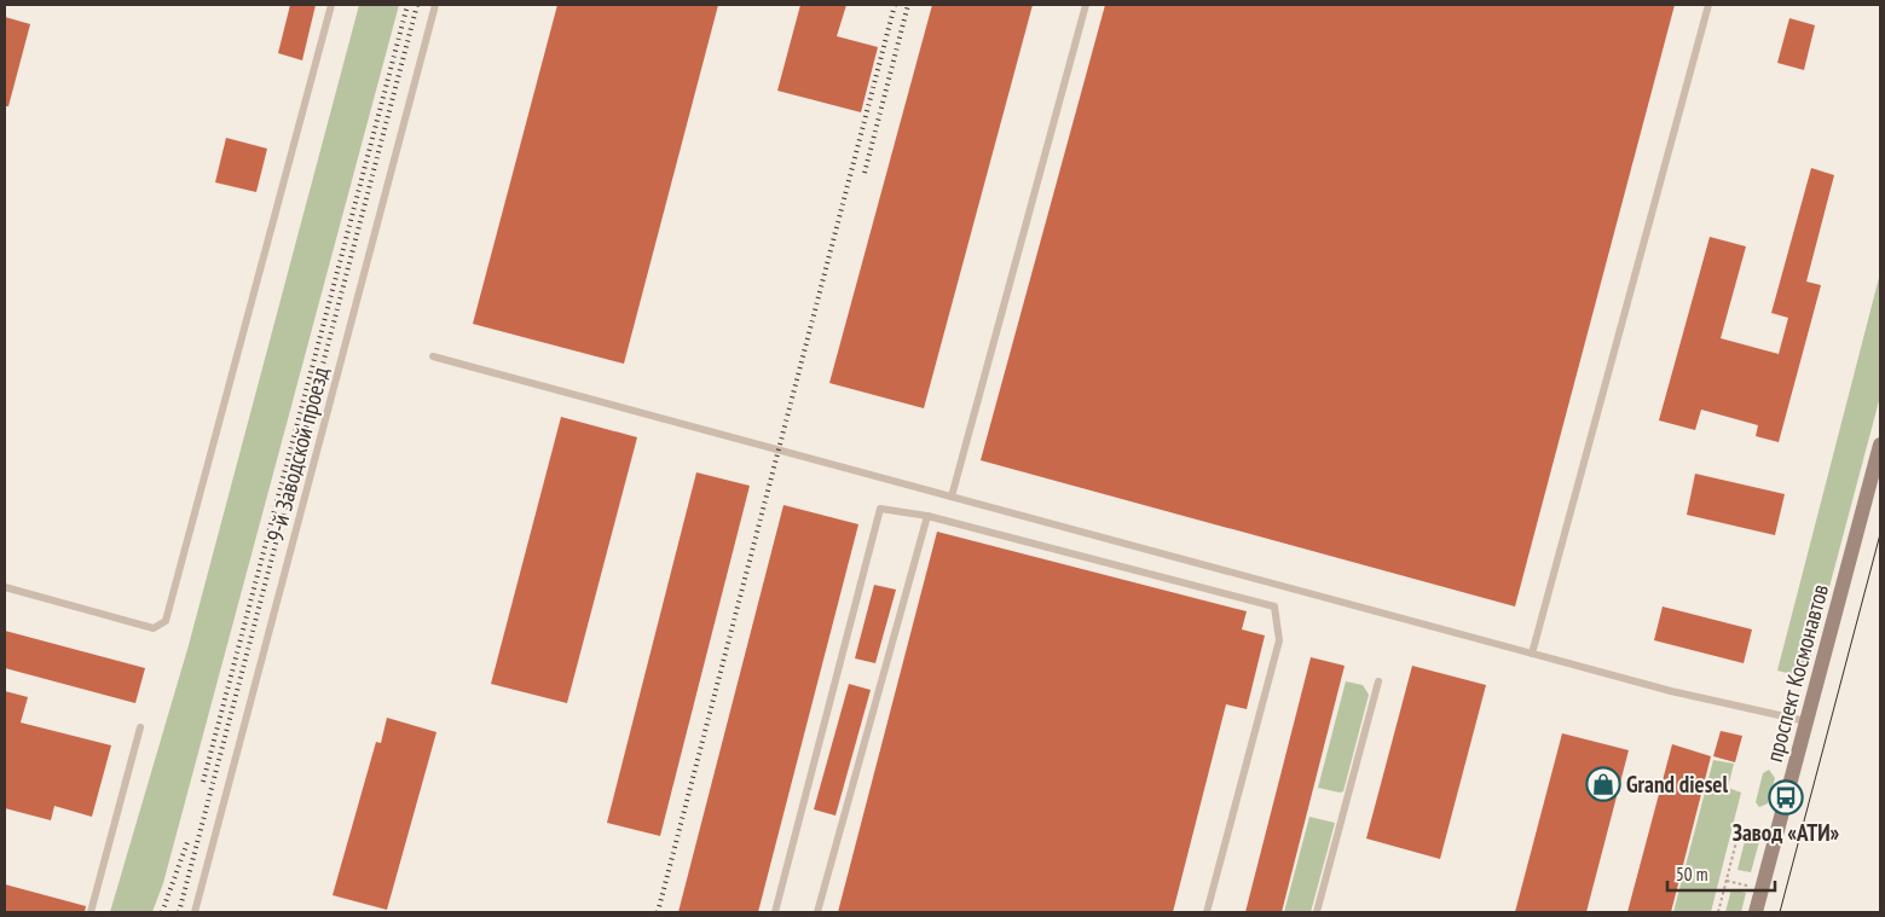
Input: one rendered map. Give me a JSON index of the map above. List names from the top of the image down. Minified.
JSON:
{"streets":{"main road":["проспект Космонавтов"],"lane":["9-й Заводской проезд"]},"places":{"shop":["Grand diesel"],"bus stop":["Завод «АТИ»"]},"scale_bar":"50 m"}
